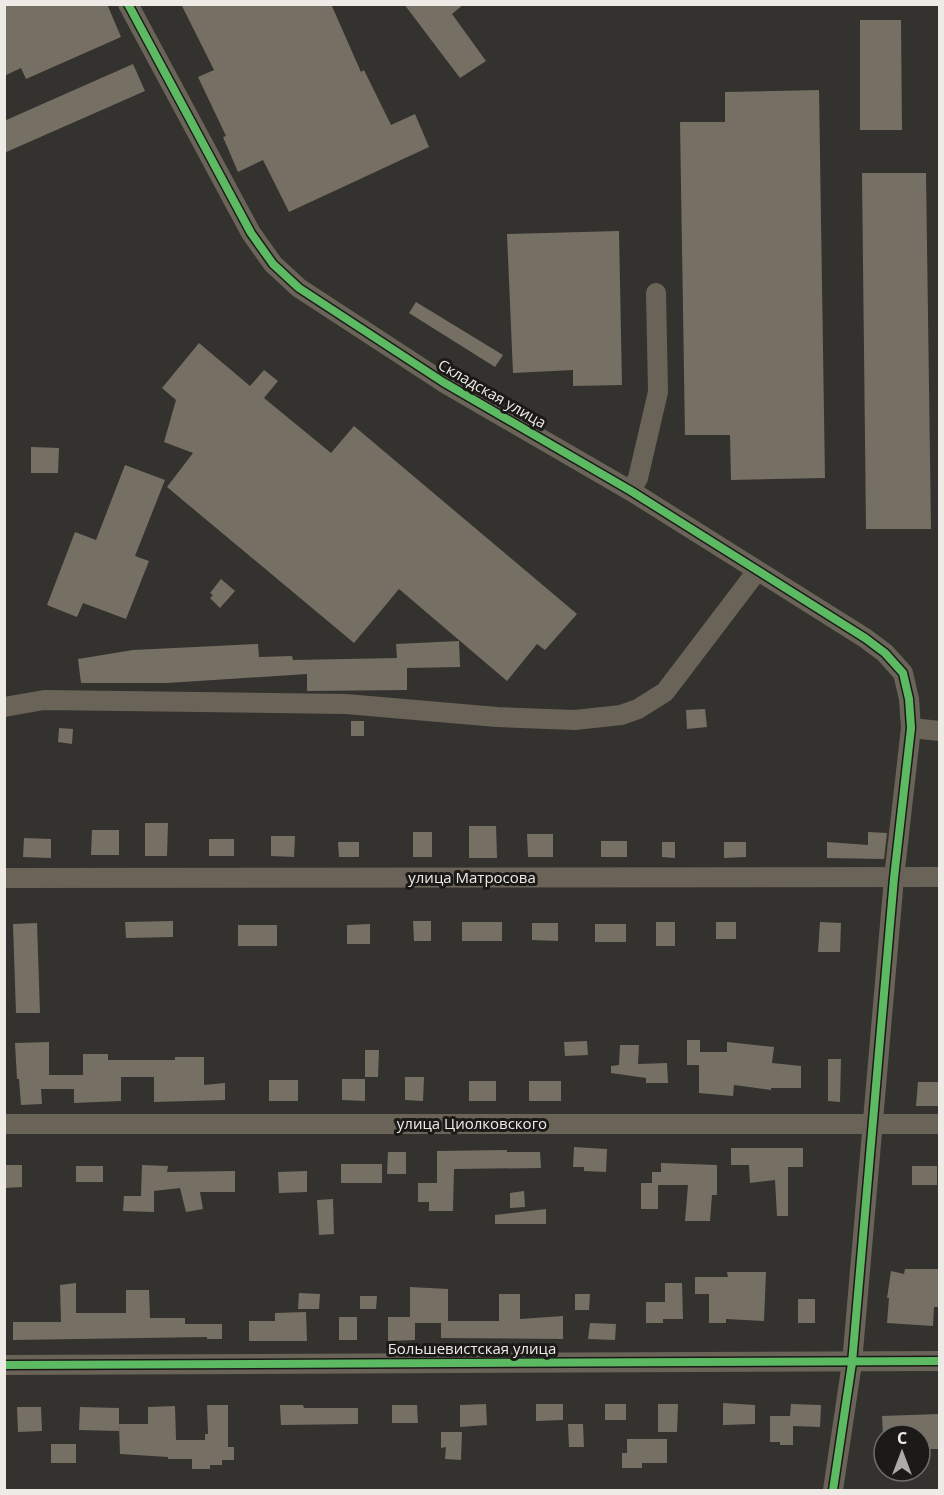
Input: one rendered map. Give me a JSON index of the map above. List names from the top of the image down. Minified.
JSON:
{"streets":{"street":["Складская улица","улица Матросова","улица Циолковского","Большевистская улица"]},"crossings":[["Складская улица","улица Матросова"],["Складская улица","улица Циолковского"],["Складская улица","Большевистская улица"]],"north":"top"}
